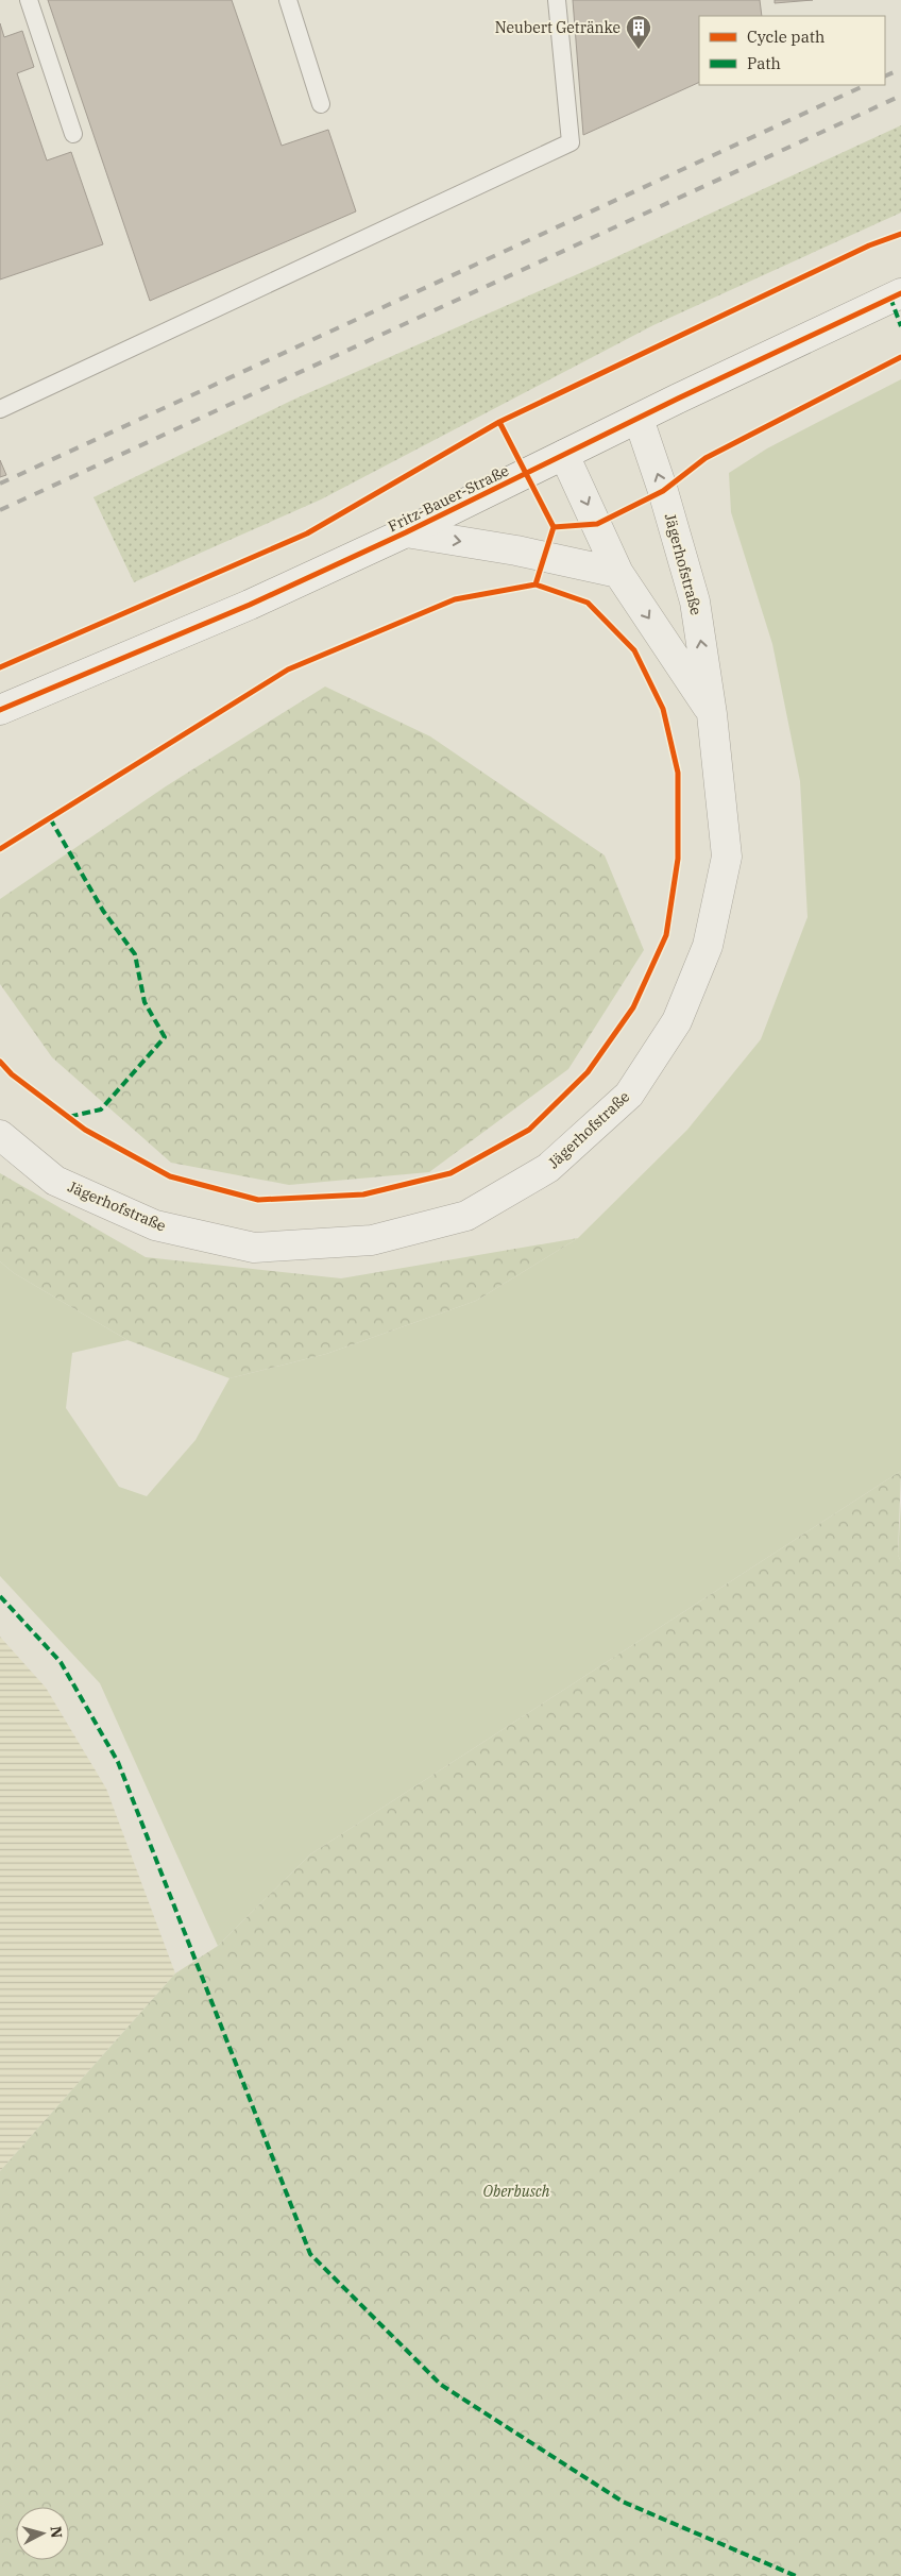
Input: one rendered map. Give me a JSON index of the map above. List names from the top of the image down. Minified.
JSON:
{"streets":{"street":["Fritz-Bauer-Straße","Jägerhofstraße"]},"crossings":[["Fritz-Bauer-Straße","Jägerhofstraße"]],"parks":["Oberbusch"],"places":{"building":["Neubert Getränke"]},"legend":["Cycle path","Path"],"north":"right"}
